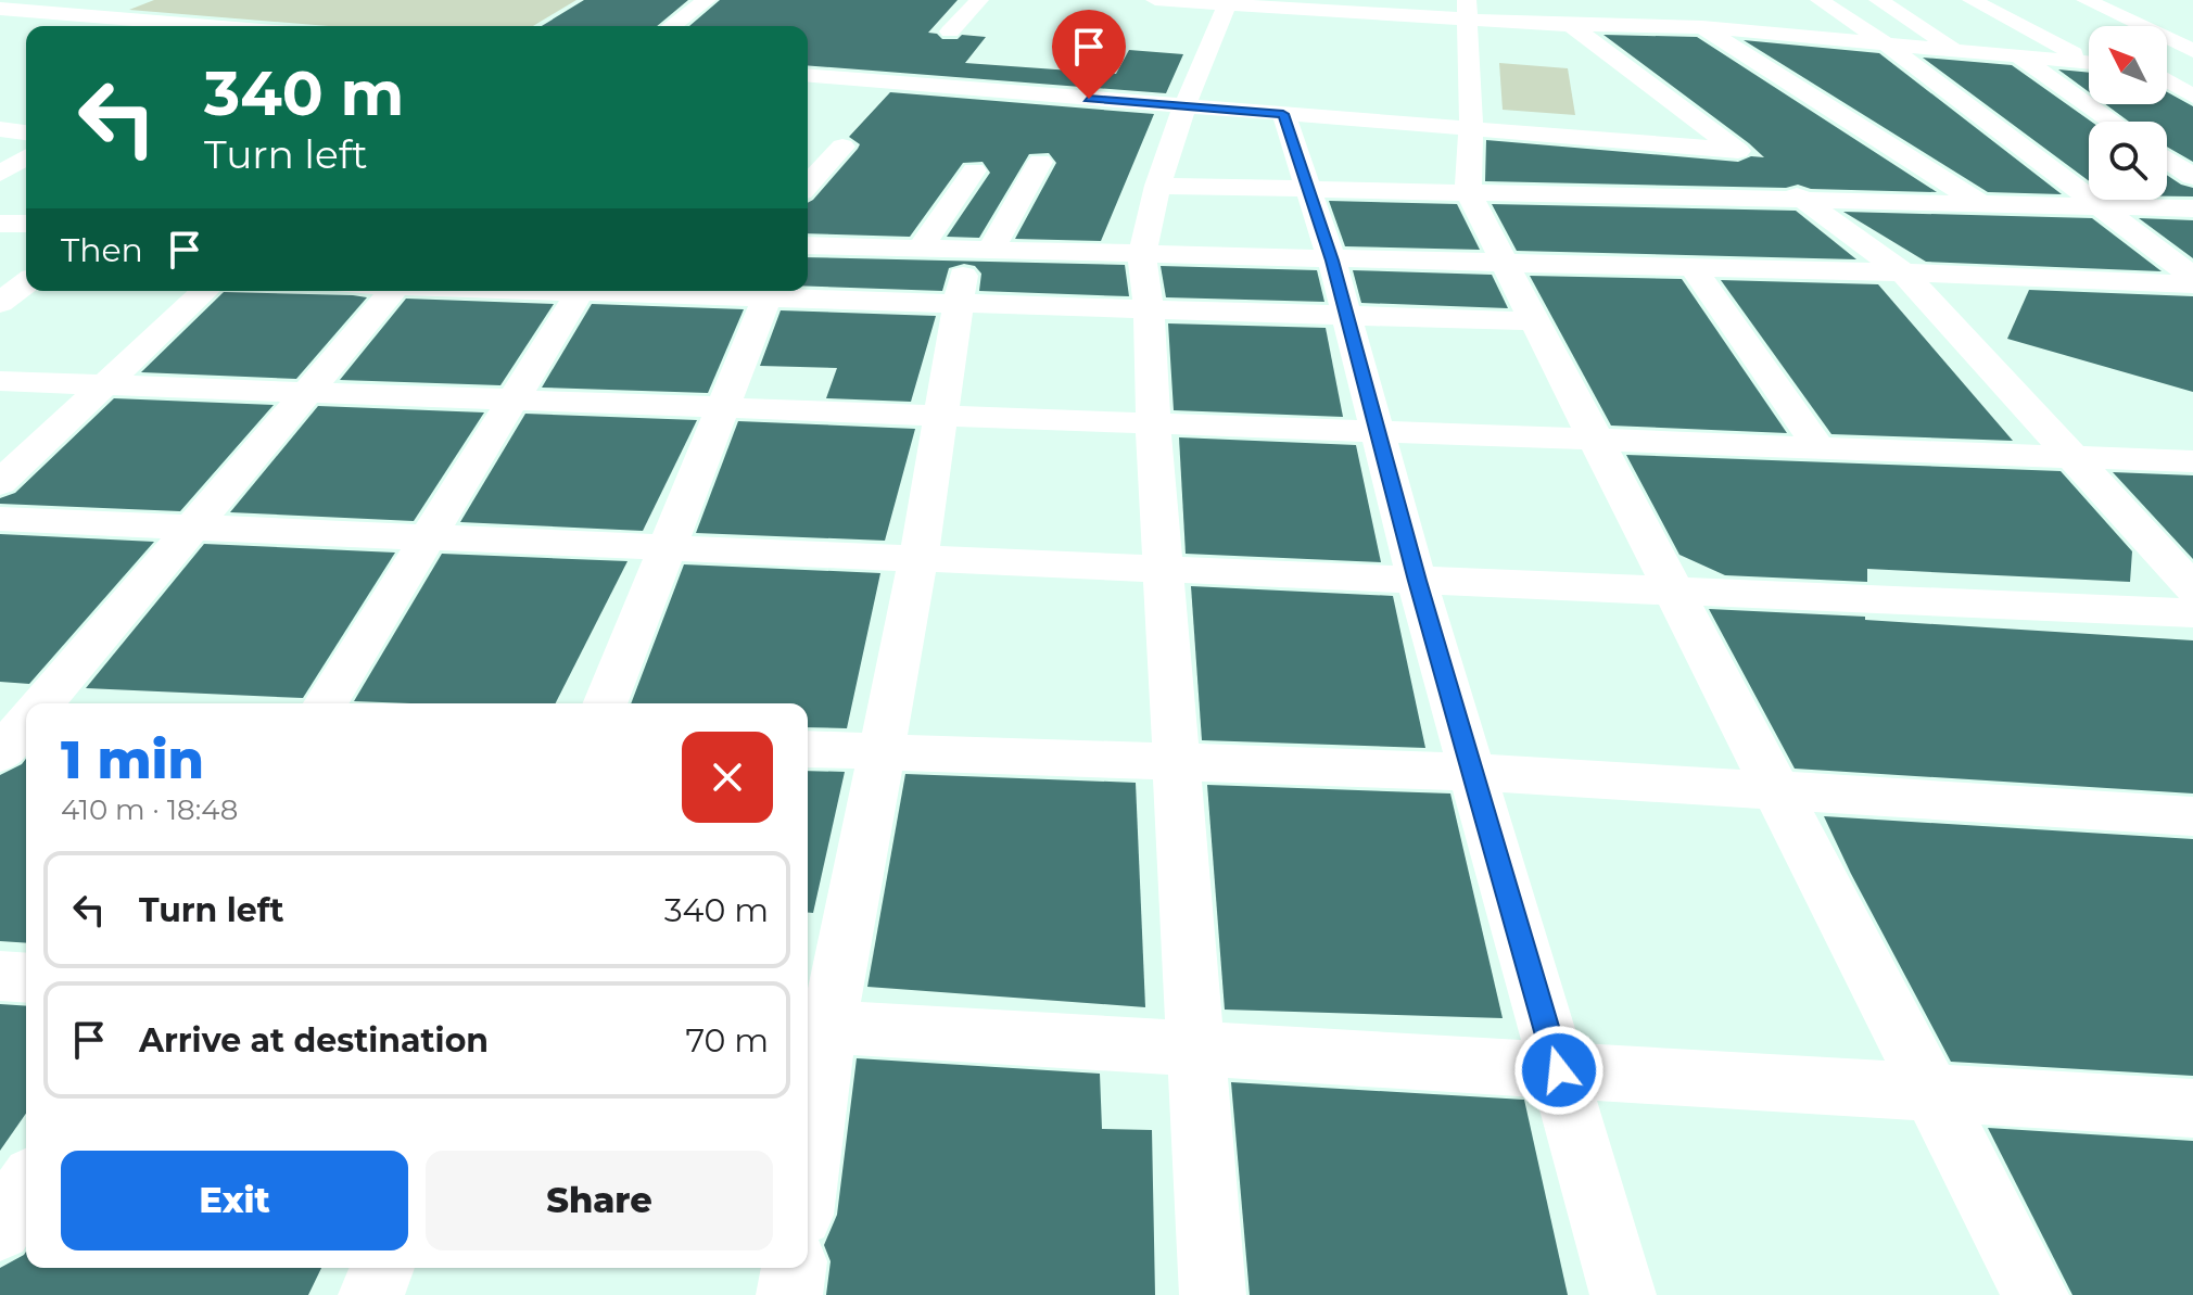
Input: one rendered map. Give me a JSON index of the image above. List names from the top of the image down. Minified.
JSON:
{"north":"top left","page":{"turn":["340 m","Turn left"],"then":"Then","heading":["1 min","410 m · 18:48"],"list":[{"name":"Turn left","value":"340 m"},{"name":"Arrive at destination","value":"70 m"}],"buttons":["Exit","Share"]}}
